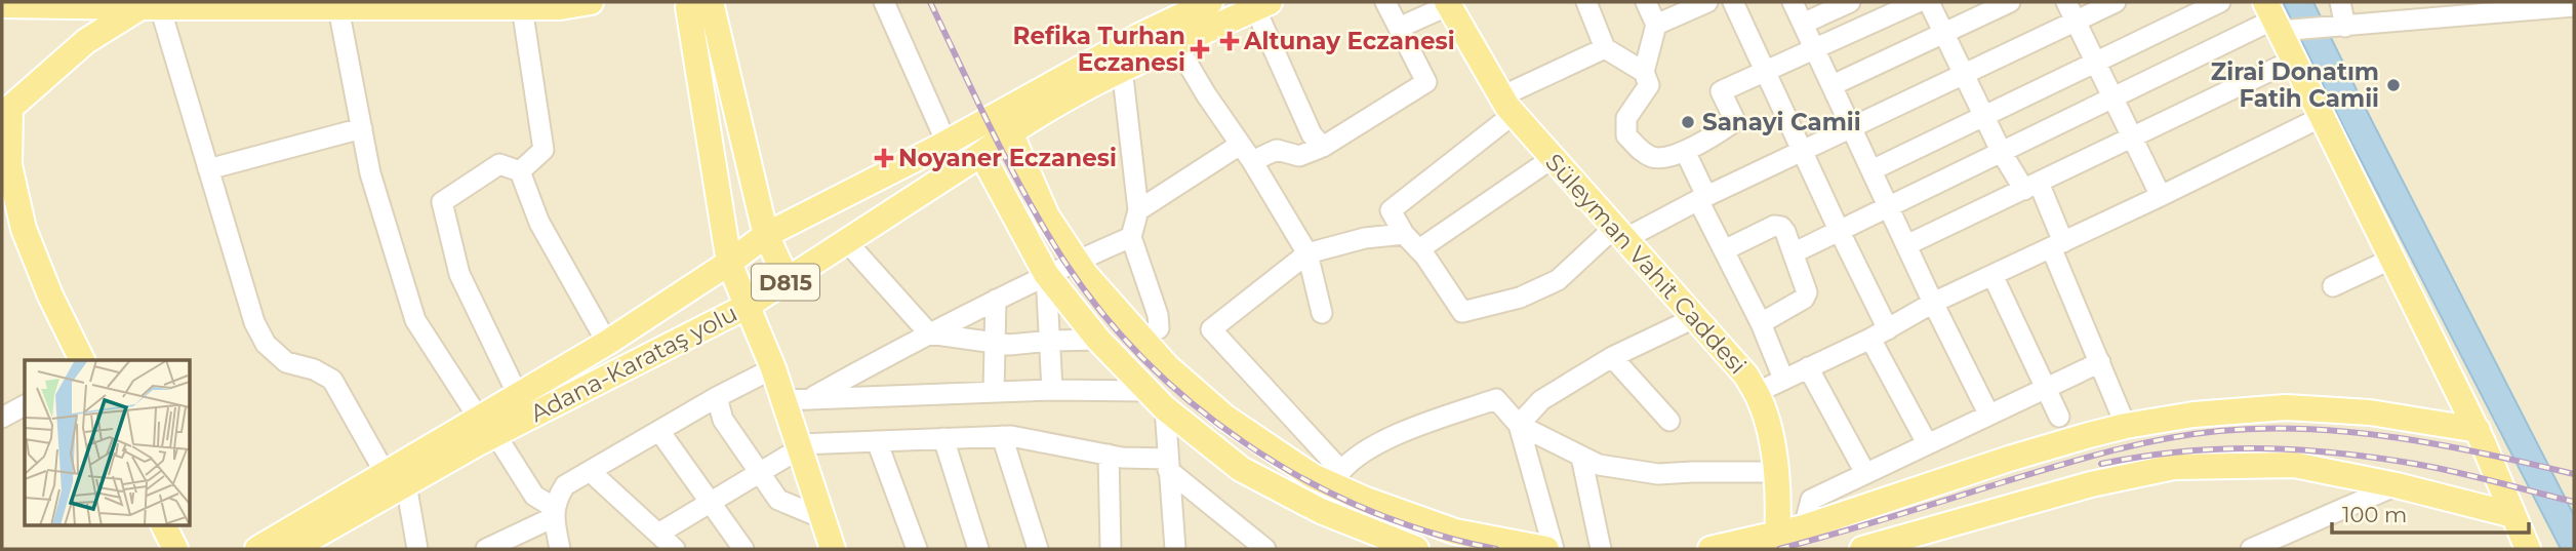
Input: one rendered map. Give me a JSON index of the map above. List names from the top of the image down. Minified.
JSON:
{"streets":{"main road":["Süleyman Vahit Caddesi","D815","Adana-Karataş yolu"]},"places":{"health":["Altunay Eczanesi","Refika Turhan Eczanesi","Noyaner Eczanesi"],"other":["Zirai Donatım Fatih Camii","Sanayi Camii"]},"scale_bar":"100 m"}
